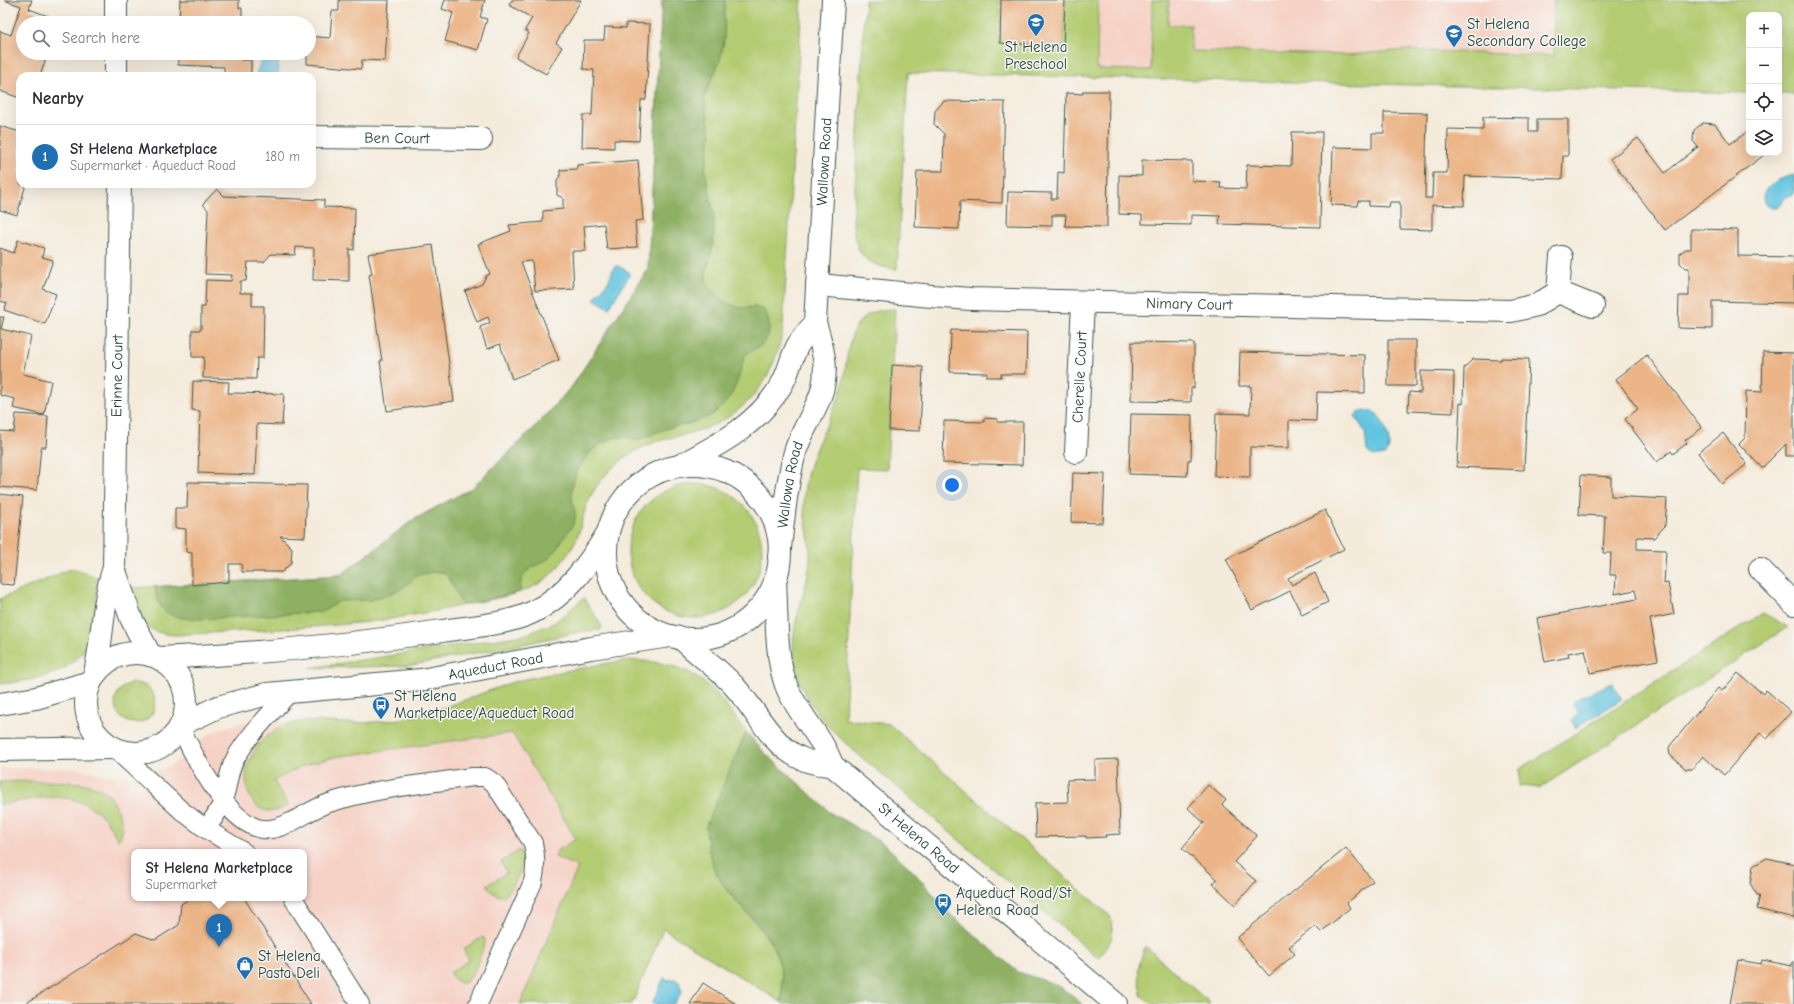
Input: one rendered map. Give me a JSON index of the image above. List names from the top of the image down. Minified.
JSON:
{"streets":{"main road":["Ben Court","Wallowa Road","Nimary Court","Erinne Court","Cherelle Court","Aqueduct Road","St Helena Road"]},"crossings":[["Wallowa Road","Nimary Court"],["Nimary Court","Cherelle Court"],["Erinne Court","Aqueduct Road"]],"places":{"school or university":["St Helena Preschool","St Helena Secondary College"],"bus stop":["St Helena Marketplace/Aqueduct Road","Aqueduct Road/St Helena Road"],"shop":["St Helena Pasta Deli"]},"page":{"map_buttons":["+","−"],"search":"Search here","heading":"Nearby","list":[{"mark":"1","name":"St Helena Marketplace","note":"Supermarket · Aqueduct Road","value":"180 m"}],"popup":["St Helena Marketplace","Supermarket"],"pins":"1"}}
